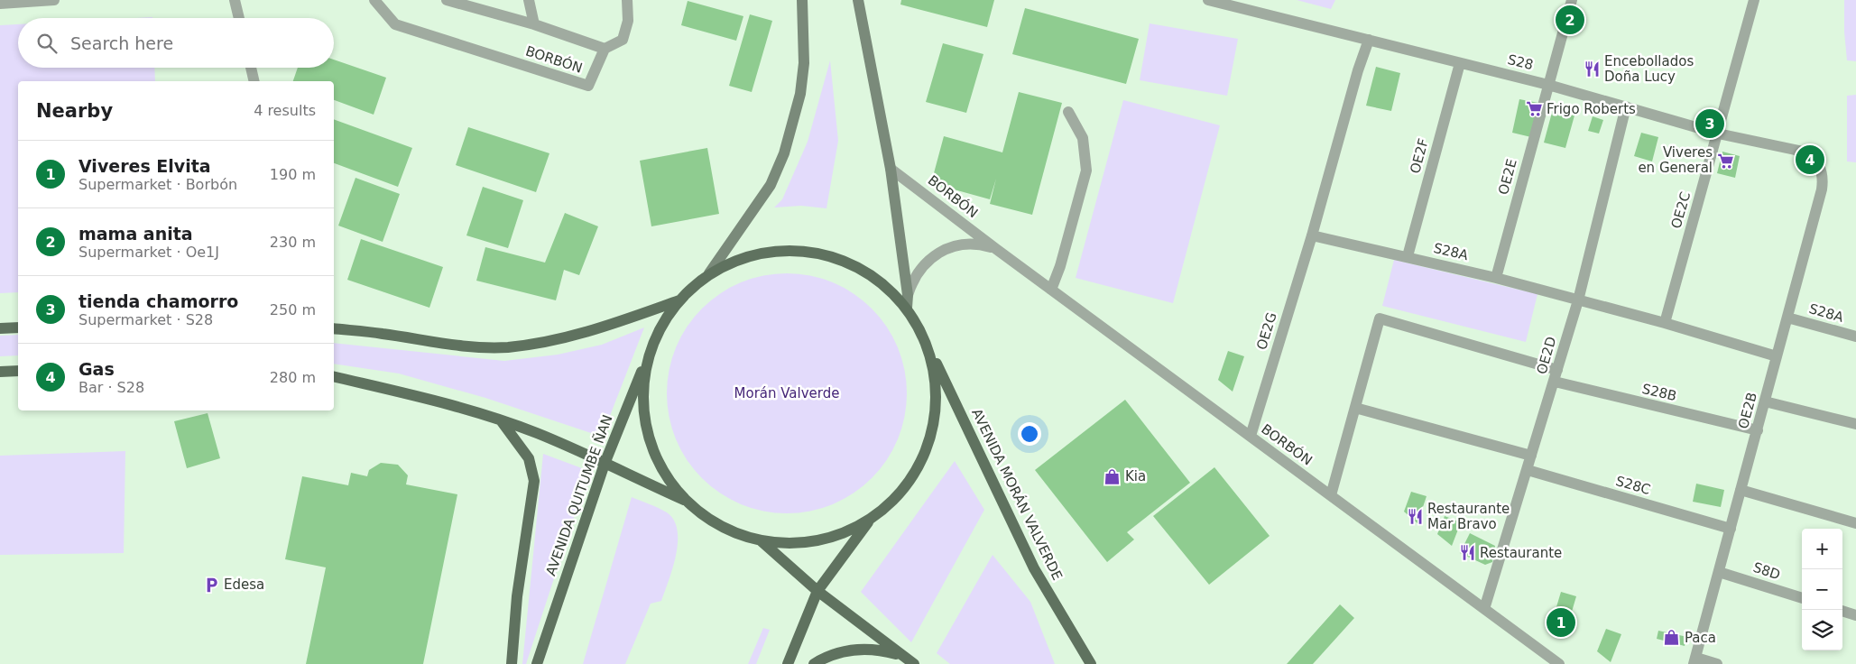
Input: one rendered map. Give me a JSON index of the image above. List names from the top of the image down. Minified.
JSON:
{"streets":{"main road":["AVENIDA MORÁN VALVERDE","AVENIDA QUITUMBE ÑAN"],"street":["BORBÓN","S28","OE2F","OE2E","OE2C","S28A","OE2G","OE2D","S28B","OE2B","S28C","S8D"]},"crossings":[["BORBÓN","OE2G"],["BORBÓN","OE2D"],["S28","OE2F"],["S28","OE2E"],["S28","OE2C"],["S28","OE2D"],["S28","OE2B"],["OE2F","S28A"],["OE2E","S28A"],["OE2C","S28A"],["S28A","OE2G"],["S28A","OE2D"],["S28A","OE2B"],["OE2D","S28B"],["OE2D","S28C"],["S28B","OE2B"],["OE2B","S28C"],["OE2B","S8D"]],"parks":["Morán Valverde"],"places":{"restaurant":["Encebollados Doña Lucy","Restaurante Mar Bravo","Restaurante"],"supermarket":["Frigo Roberts","Viveres en General"],"shop":["Kia","Paca"],"parking":["Edesa"]},"page":{"pins":["2","3","4","1"],"search":"Search here","heading":["Nearby","4 results"],"list":[{"mark":"1","name":"Viveres Elvita","note":"Supermarket · Borbón","value":"190 m"},{"mark":"2","name":"mama anita","note":"Supermarket · Oe1J","value":"230 m"},{"mark":"3","name":"tienda chamorro","note":"Supermarket · S28","value":"250 m"},{"mark":"4","name":"Gas","note":"Bar · S28","value":"280 m"}],"map_buttons":["+","−"]}}
